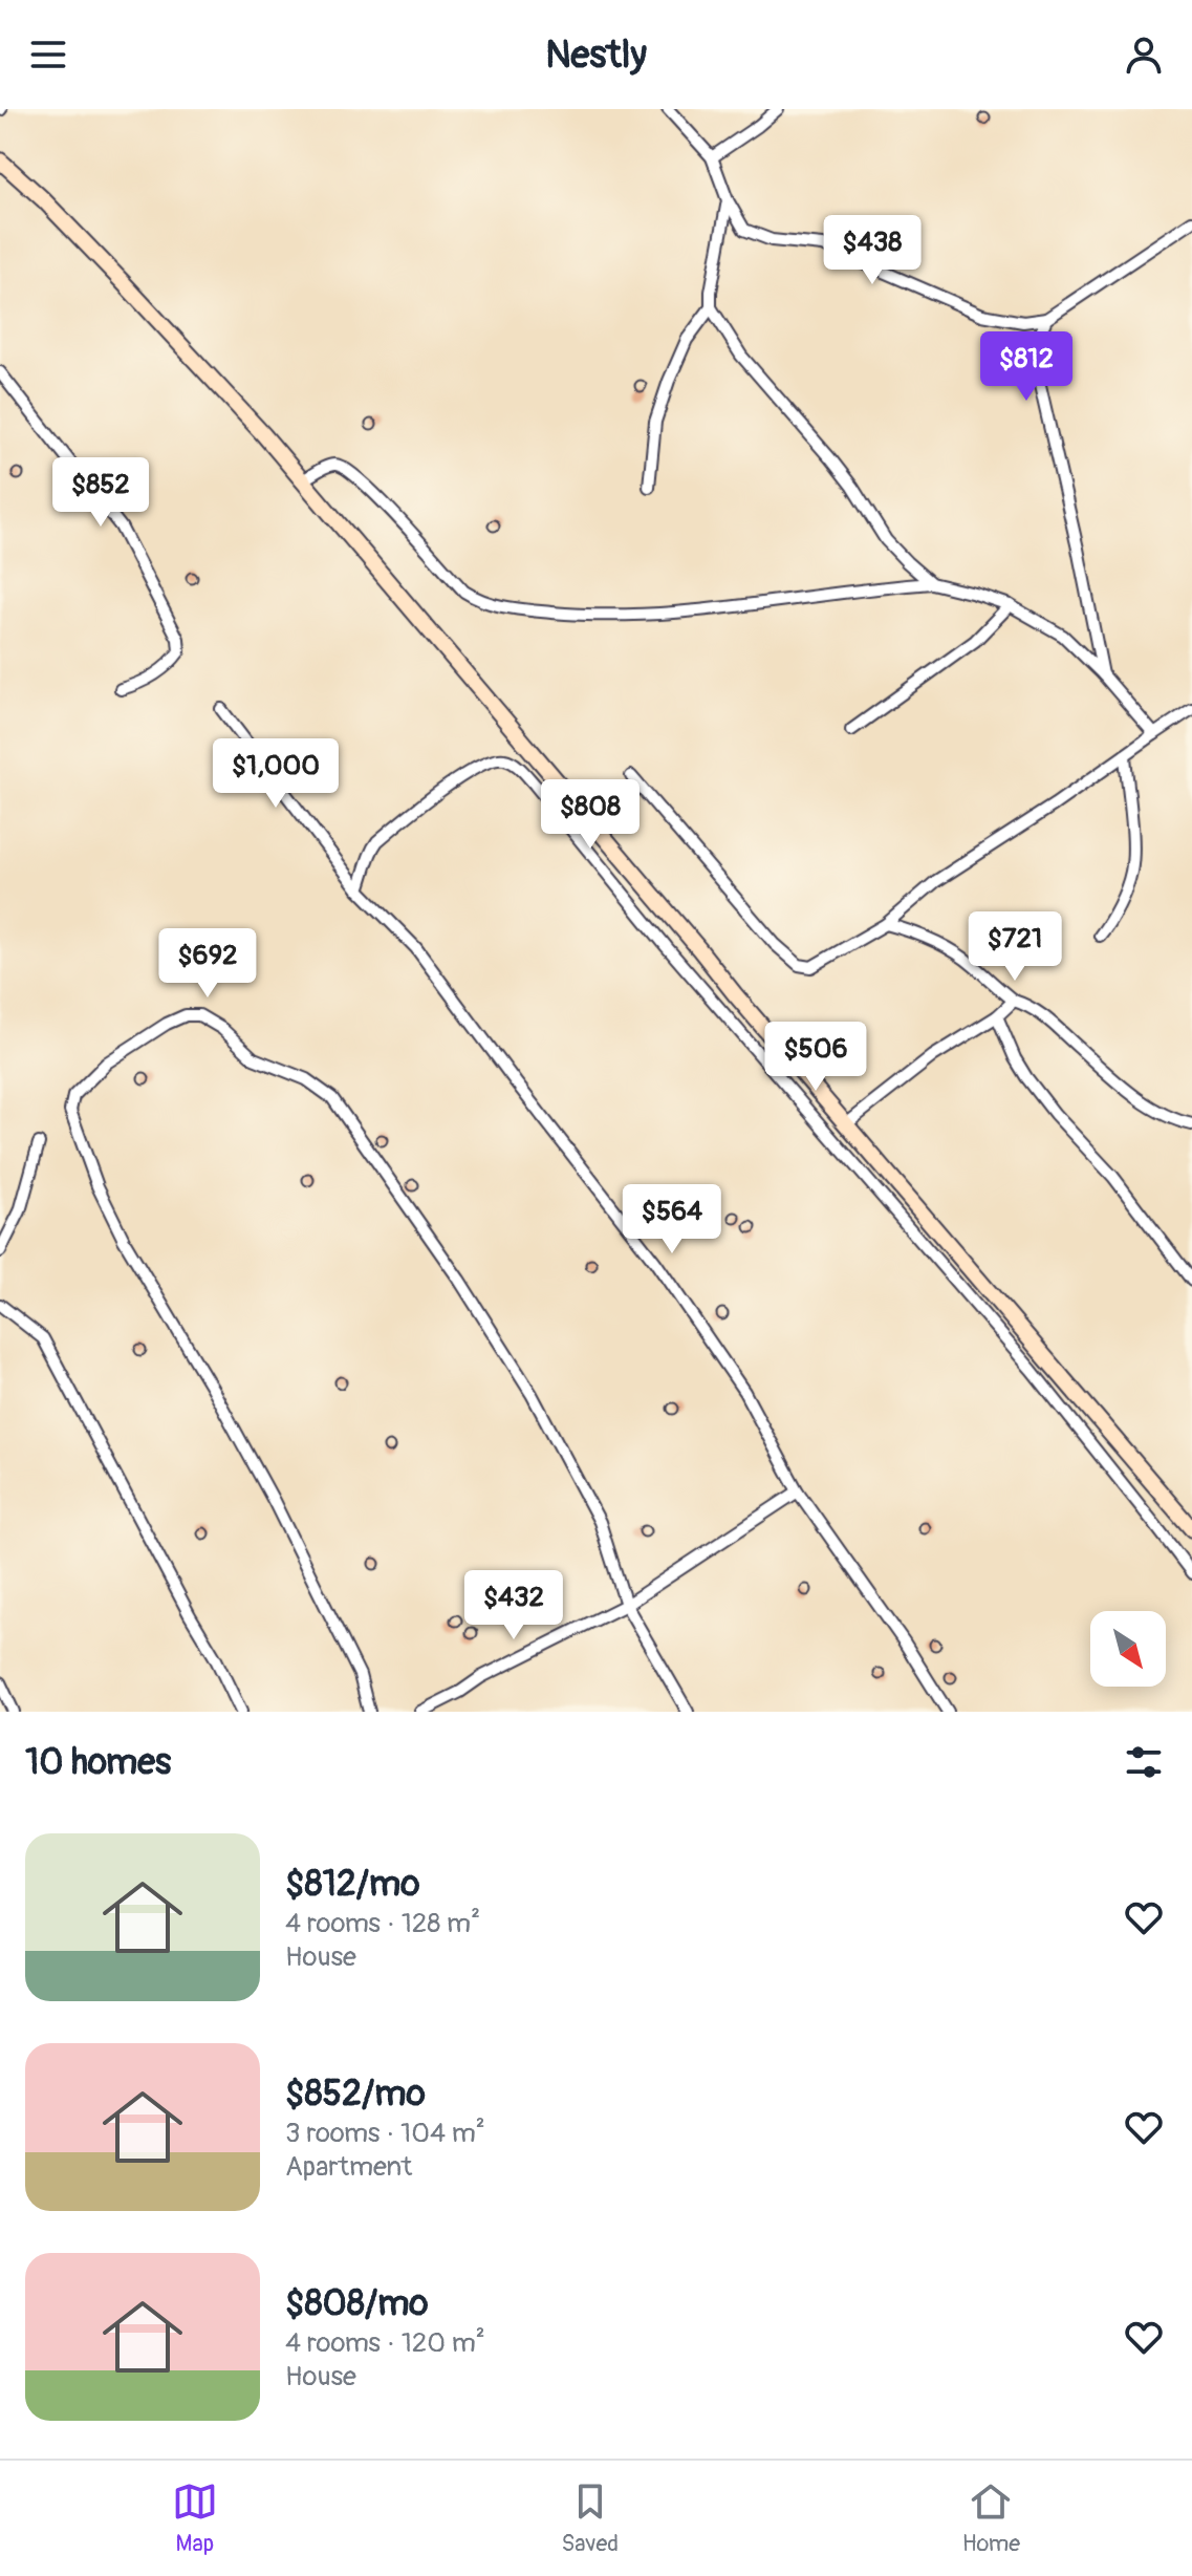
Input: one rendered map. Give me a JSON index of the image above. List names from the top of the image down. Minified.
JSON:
{"north":"bottom right","page":{"header":"Nestly","price":["$438","$812","$852","$1,000","$808","$721","$692","$506","$564","$432"],"heading":"10 homes","list":[{"name":"$812/mo","note":"4 rooms · 128 m² · House"},{"name":"$852/mo","note":"3 rooms · 104 m² · Apartment"},{"name":"$808/mo","note":"4 rooms · 120 m² · House"}],"tabs":["Map","Saved","Home"]}}
